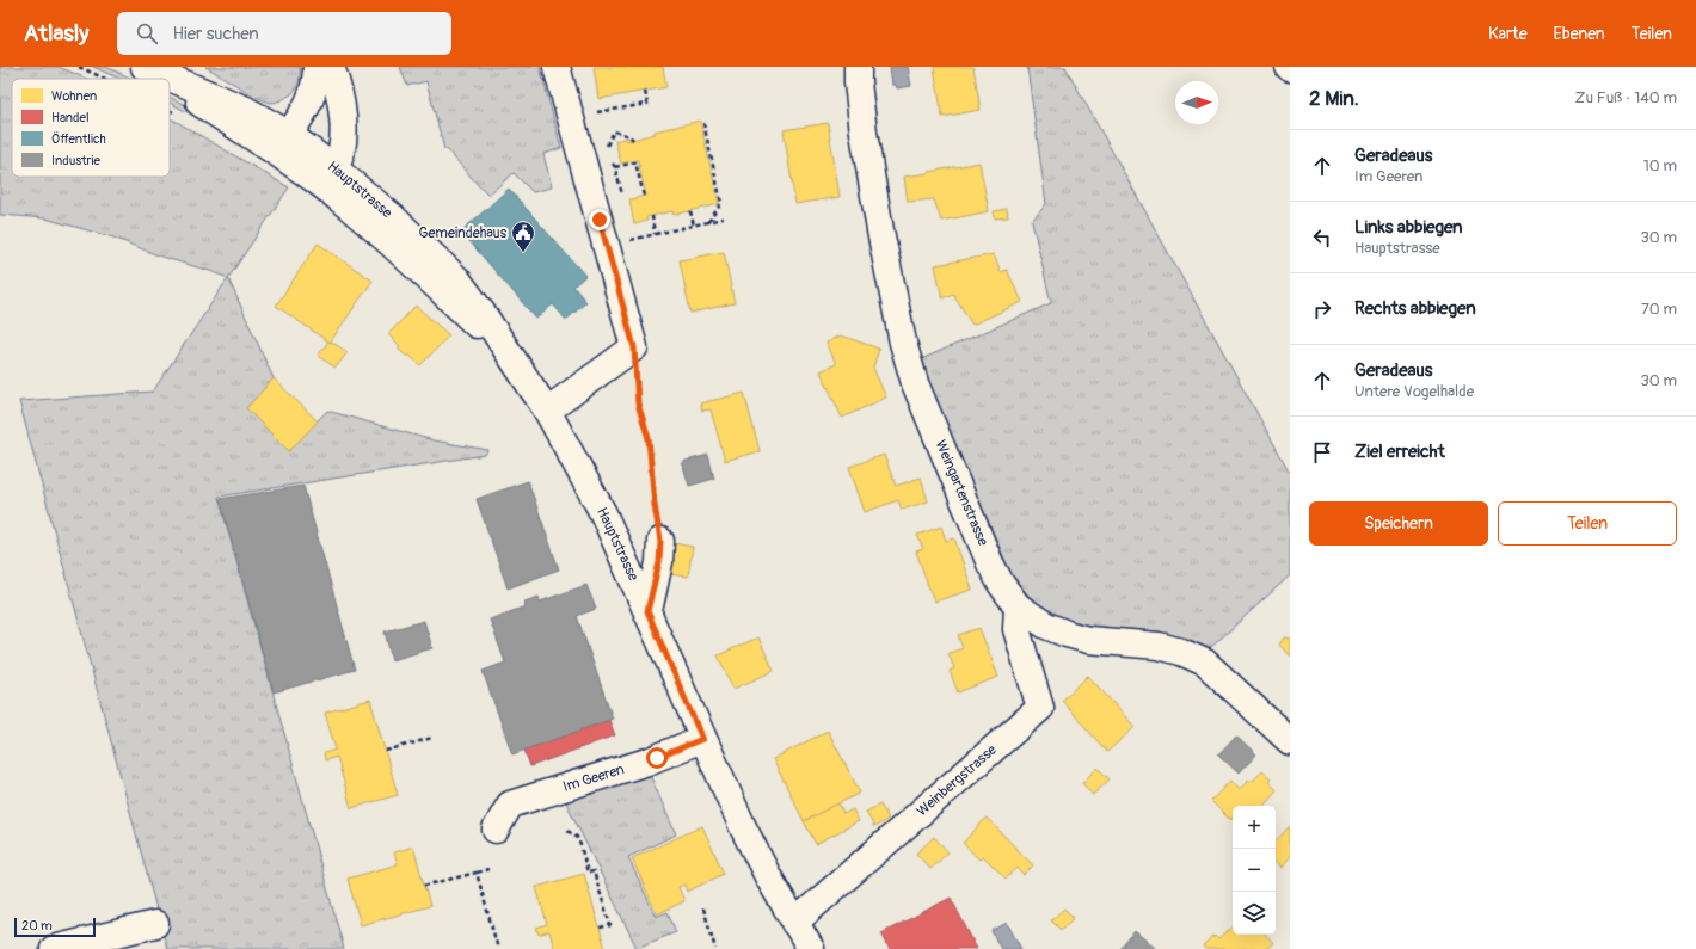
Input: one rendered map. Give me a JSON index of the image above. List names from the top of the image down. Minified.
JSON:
{"streets":{"main road":["Hauptstrasse","Weingartenstrasse","Im Geeren","Weinbergstrasse"]},"crossings":[["Hauptstrasse","Im Geeren"],["Hauptstrasse","Weinbergstrasse"],["Weingartenstrasse","Weinbergstrasse"]],"places":{"public building":["Gemeindehaus"]},"legend":["Wohnen","Handel","Öffentlich","Industrie"],"scale_bar":"20 m","north":"right","page":{"header":"Atlasly","search":"Hier suchen","nav":["Karte","Ebenen","Teilen"],"heading":["2 Min.","Zu Fuß · 140 m"],"list":[["Geradeaus","Im Geeren","10 m"],["Links abbiegen","Hauptstrasse","30 m"],["Rechts abbiegen","70 m"],["Geradeaus","Untere Vogelhalde","30 m"],"Ziel erreicht"],"buttons":["Speichern","Teilen"],"map_buttons":["+","−"],"scale":"20 m"}}
